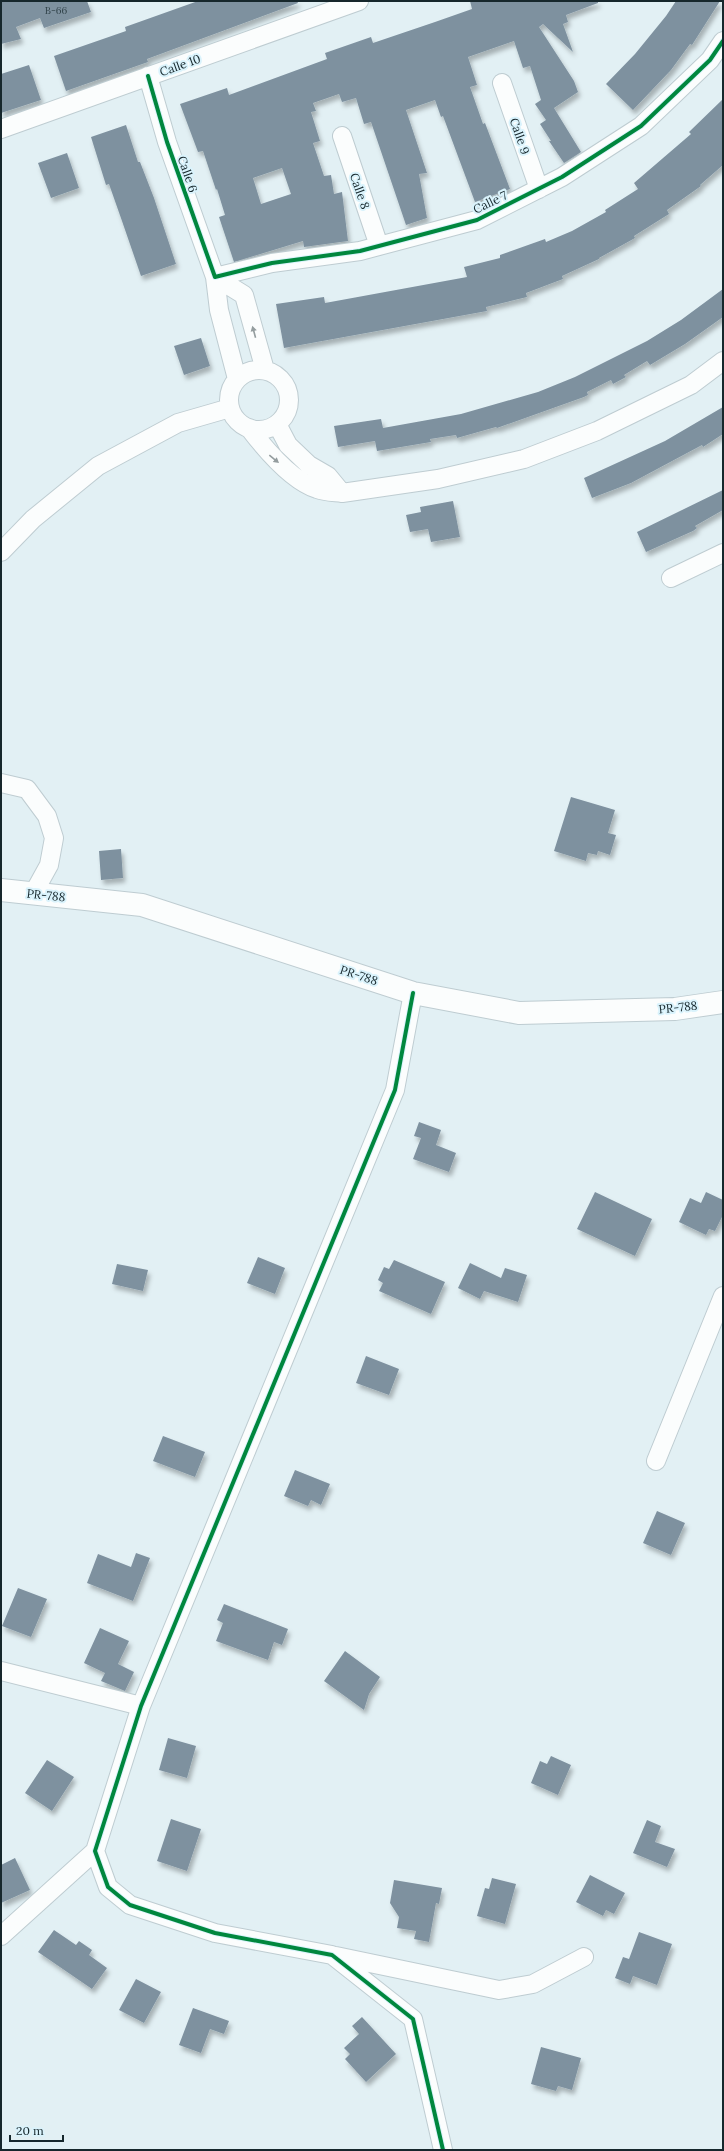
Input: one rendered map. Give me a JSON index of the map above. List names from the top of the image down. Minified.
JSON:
{"streets":{"street":["Calle 10","Calle 9","Calle 6","Calle 8","Calle 7","PR-788"]},"crossings":[["Calle 10","Calle 6"],["Calle 9","Calle 7"],["Calle 6","Calle 7"],["Calle 8","Calle 7"]],"house_numbers":["B-66"],"scale_bar":"20 m"}
